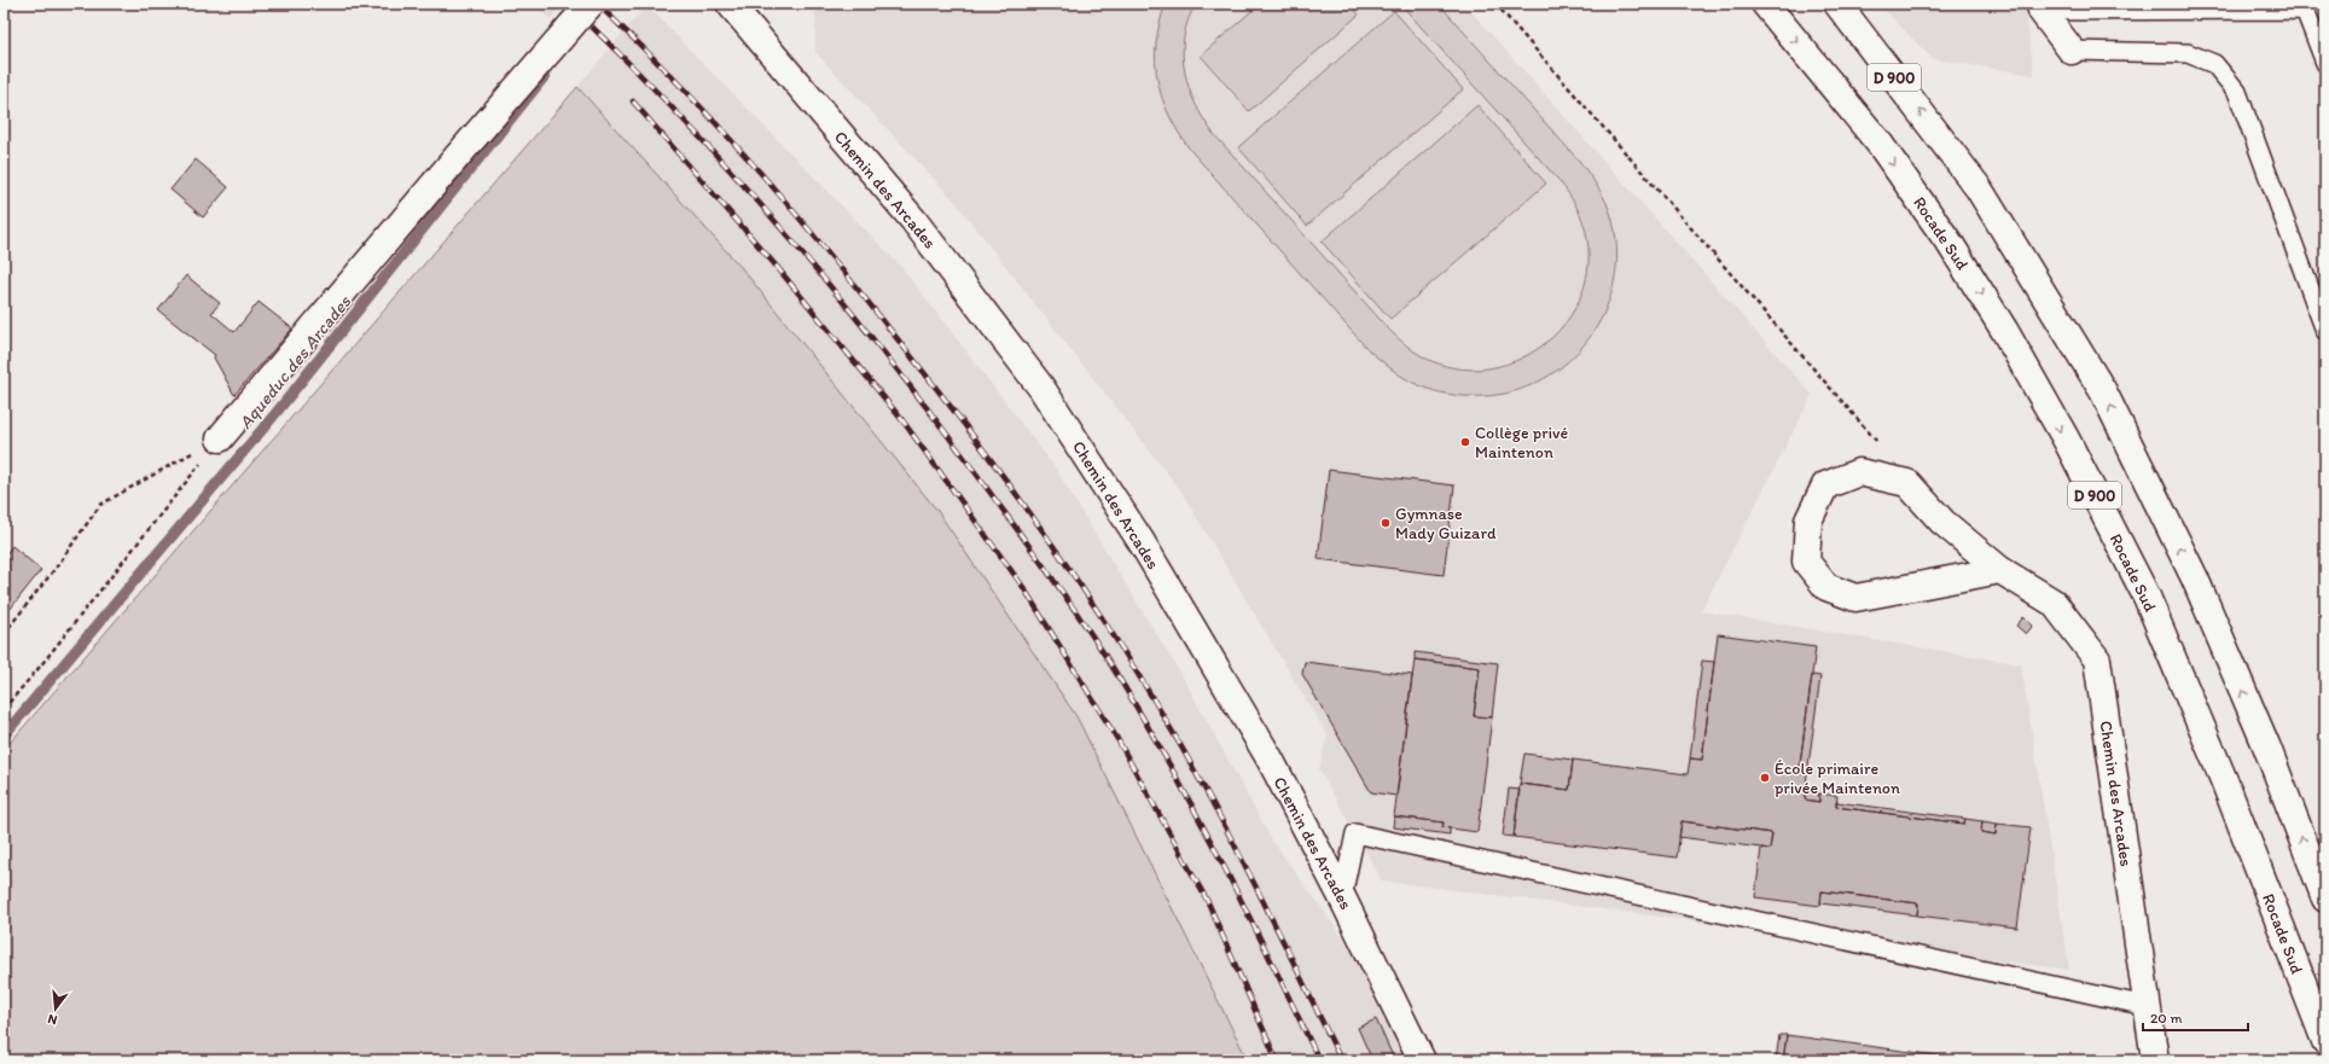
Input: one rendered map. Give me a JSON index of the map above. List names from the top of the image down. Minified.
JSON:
{"streets":{"street":["D 900","Chemin des Arcades","Rocade Sud"]},"water":["Aqueduc des Arcades"],"places":["Collège privé Maintenon","Gymnase Mady Guizard","École primaire privée Maintenon"],"scale_bar":"20 m","north":"bottom"}
